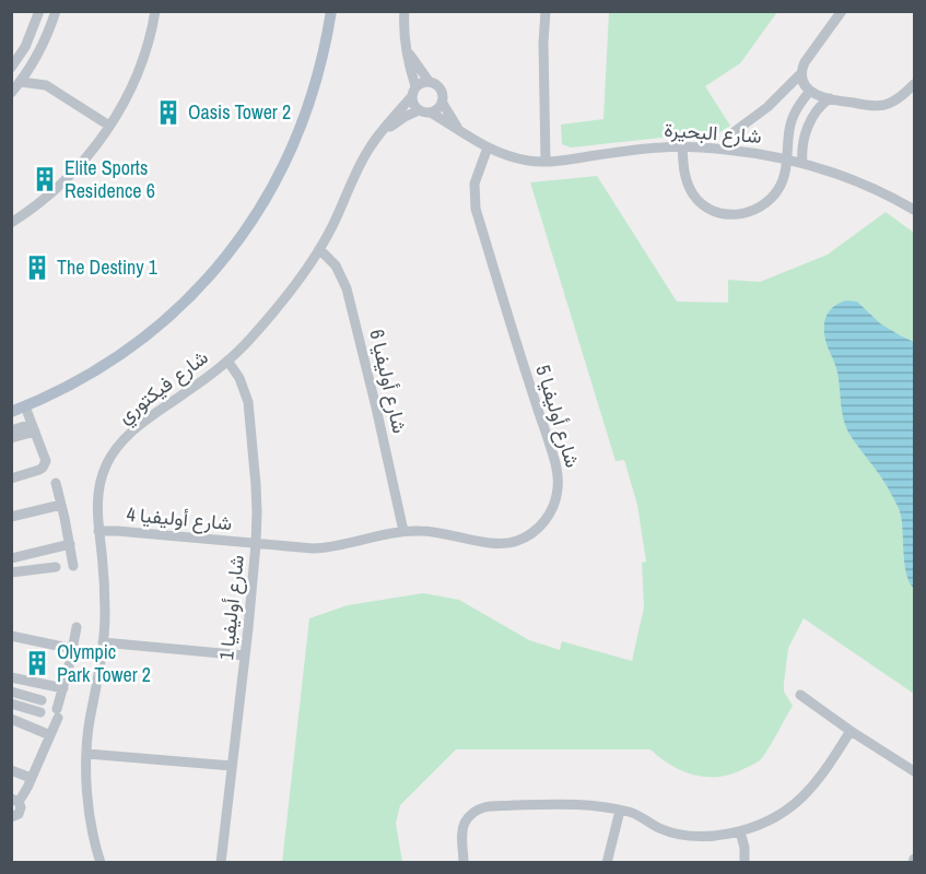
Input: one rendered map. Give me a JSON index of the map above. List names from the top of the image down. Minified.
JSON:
{"streets":{"street":["شارع البحيرة","شارع أوليفيا 6","شارع فيكتوري","شارع أوليفيا 5","شارع أوليفيا 4","شارع أوليفيا 1"]},"crossings":[["شارع البحيرة","شارع فيكتوري"],["شارع البحيرة","شارع أوليفيا 5"],["شارع أوليفيا 6","شارع فيكتوري"],["شارع أوليفيا 6","شارع أوليفيا 5"],["شارع فيكتوري","شارع أوليفيا 4"],["شارع فيكتوري","شارع أوليفيا 1"],["شارع أوليفيا 5","شارع أوليفيا 4"],["شارع أوليفيا 5","شارع أوليفيا 1"],["شارع أوليفيا 4","شارع أوليفيا 1"]],"places":{"building":["Oasis Tower 2","Elite Sports Residence 6","The Destiny 1","Olympic Park Tower 2"]}}
